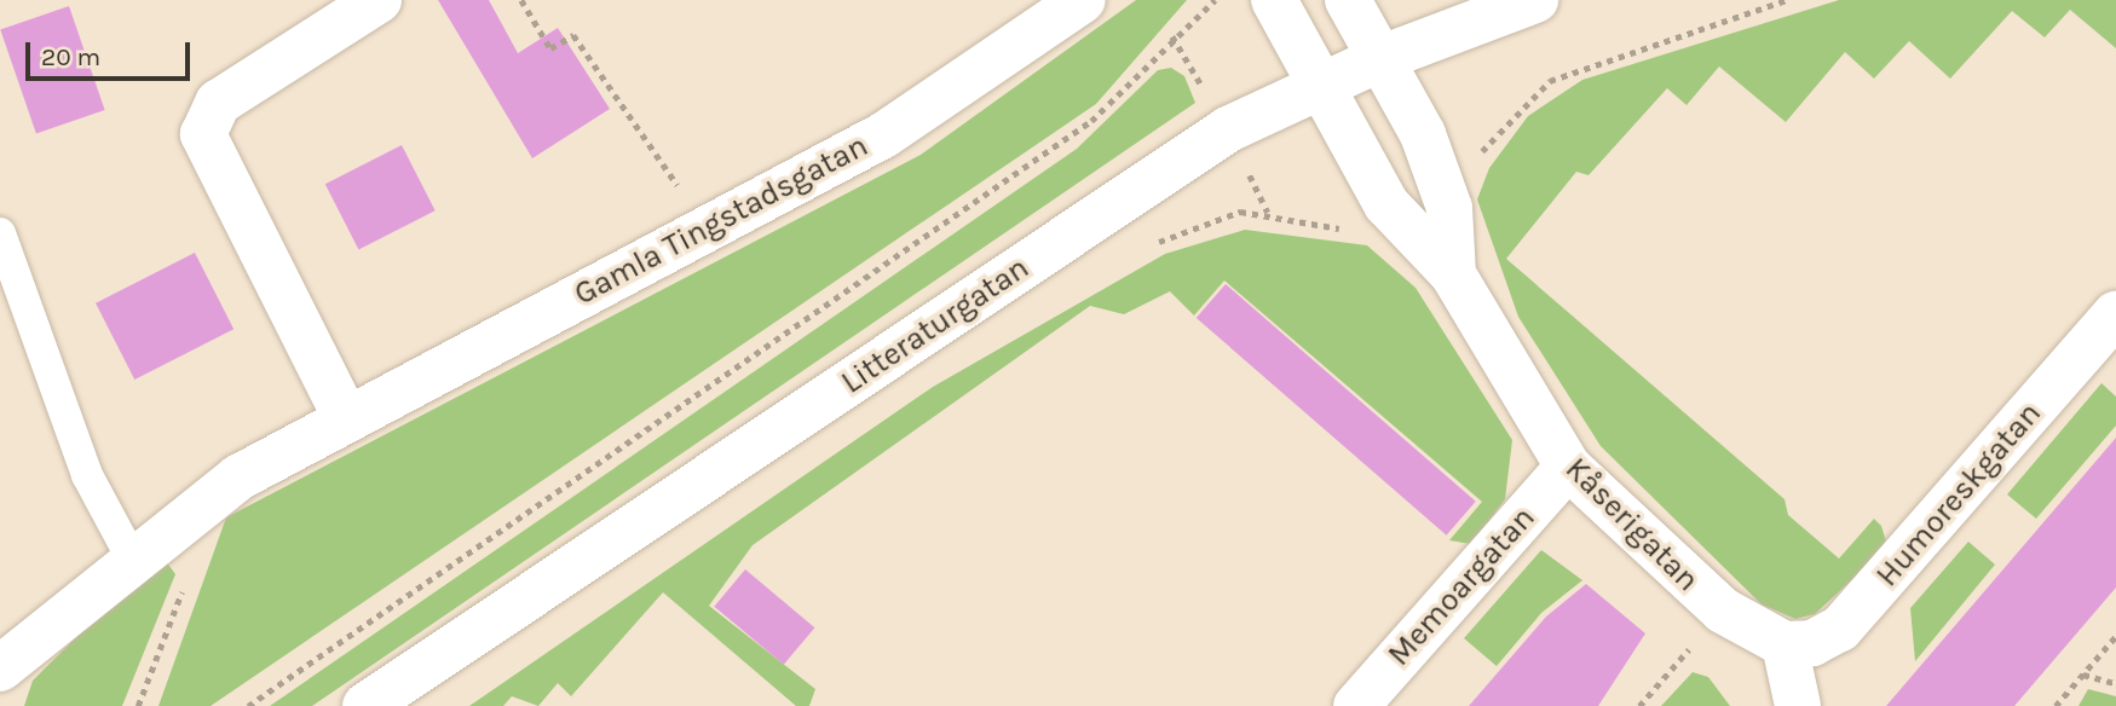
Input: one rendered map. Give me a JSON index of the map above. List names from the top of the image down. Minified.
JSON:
{"streets":{"street":["Gamla Tingstadsgatan","Litteraturgatan","Humoreskgatan","Kåserigatan","Memoargatan"]},"crossings":[["Litteraturgatan","Kåserigatan"],["Humoreskgatan","Kåserigatan"],["Kåserigatan","Memoargatan"]],"scale_bar":"20 m"}
